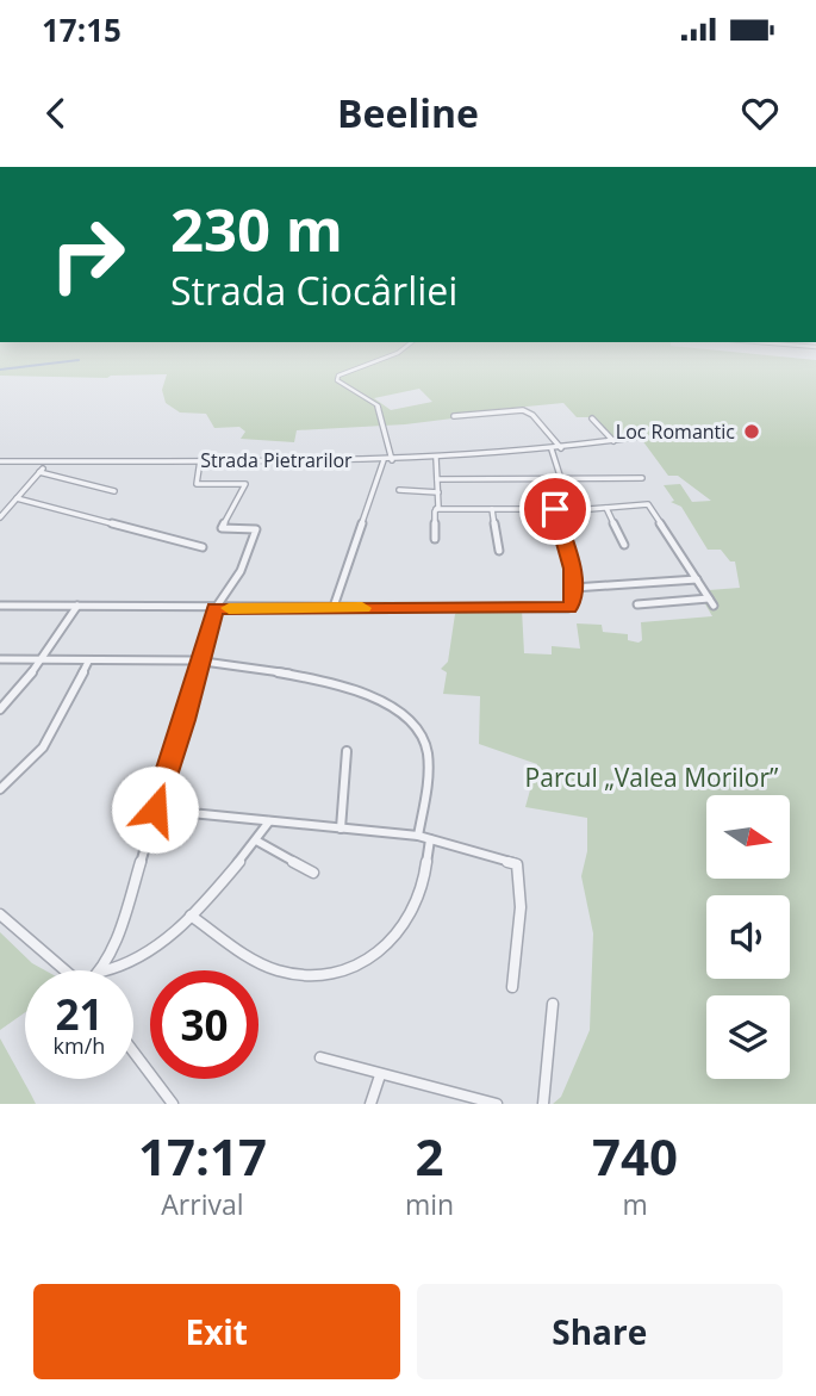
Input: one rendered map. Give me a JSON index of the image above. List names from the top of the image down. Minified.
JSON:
{"streets":{"street":["Strada Pietrarilor"]},"parks":["Parcul „Valea Morilor”"],"places":["Loc Romantic"],"north":"right","page":{"status":"17:15","header":"Beeline","turn":["230 m","Strada Ciocârliei"],"speed":"21 km/h","limit":"30","eta":["17:17","Arrival","2","min","740","m"],"buttons":["Exit","Share"]}}
